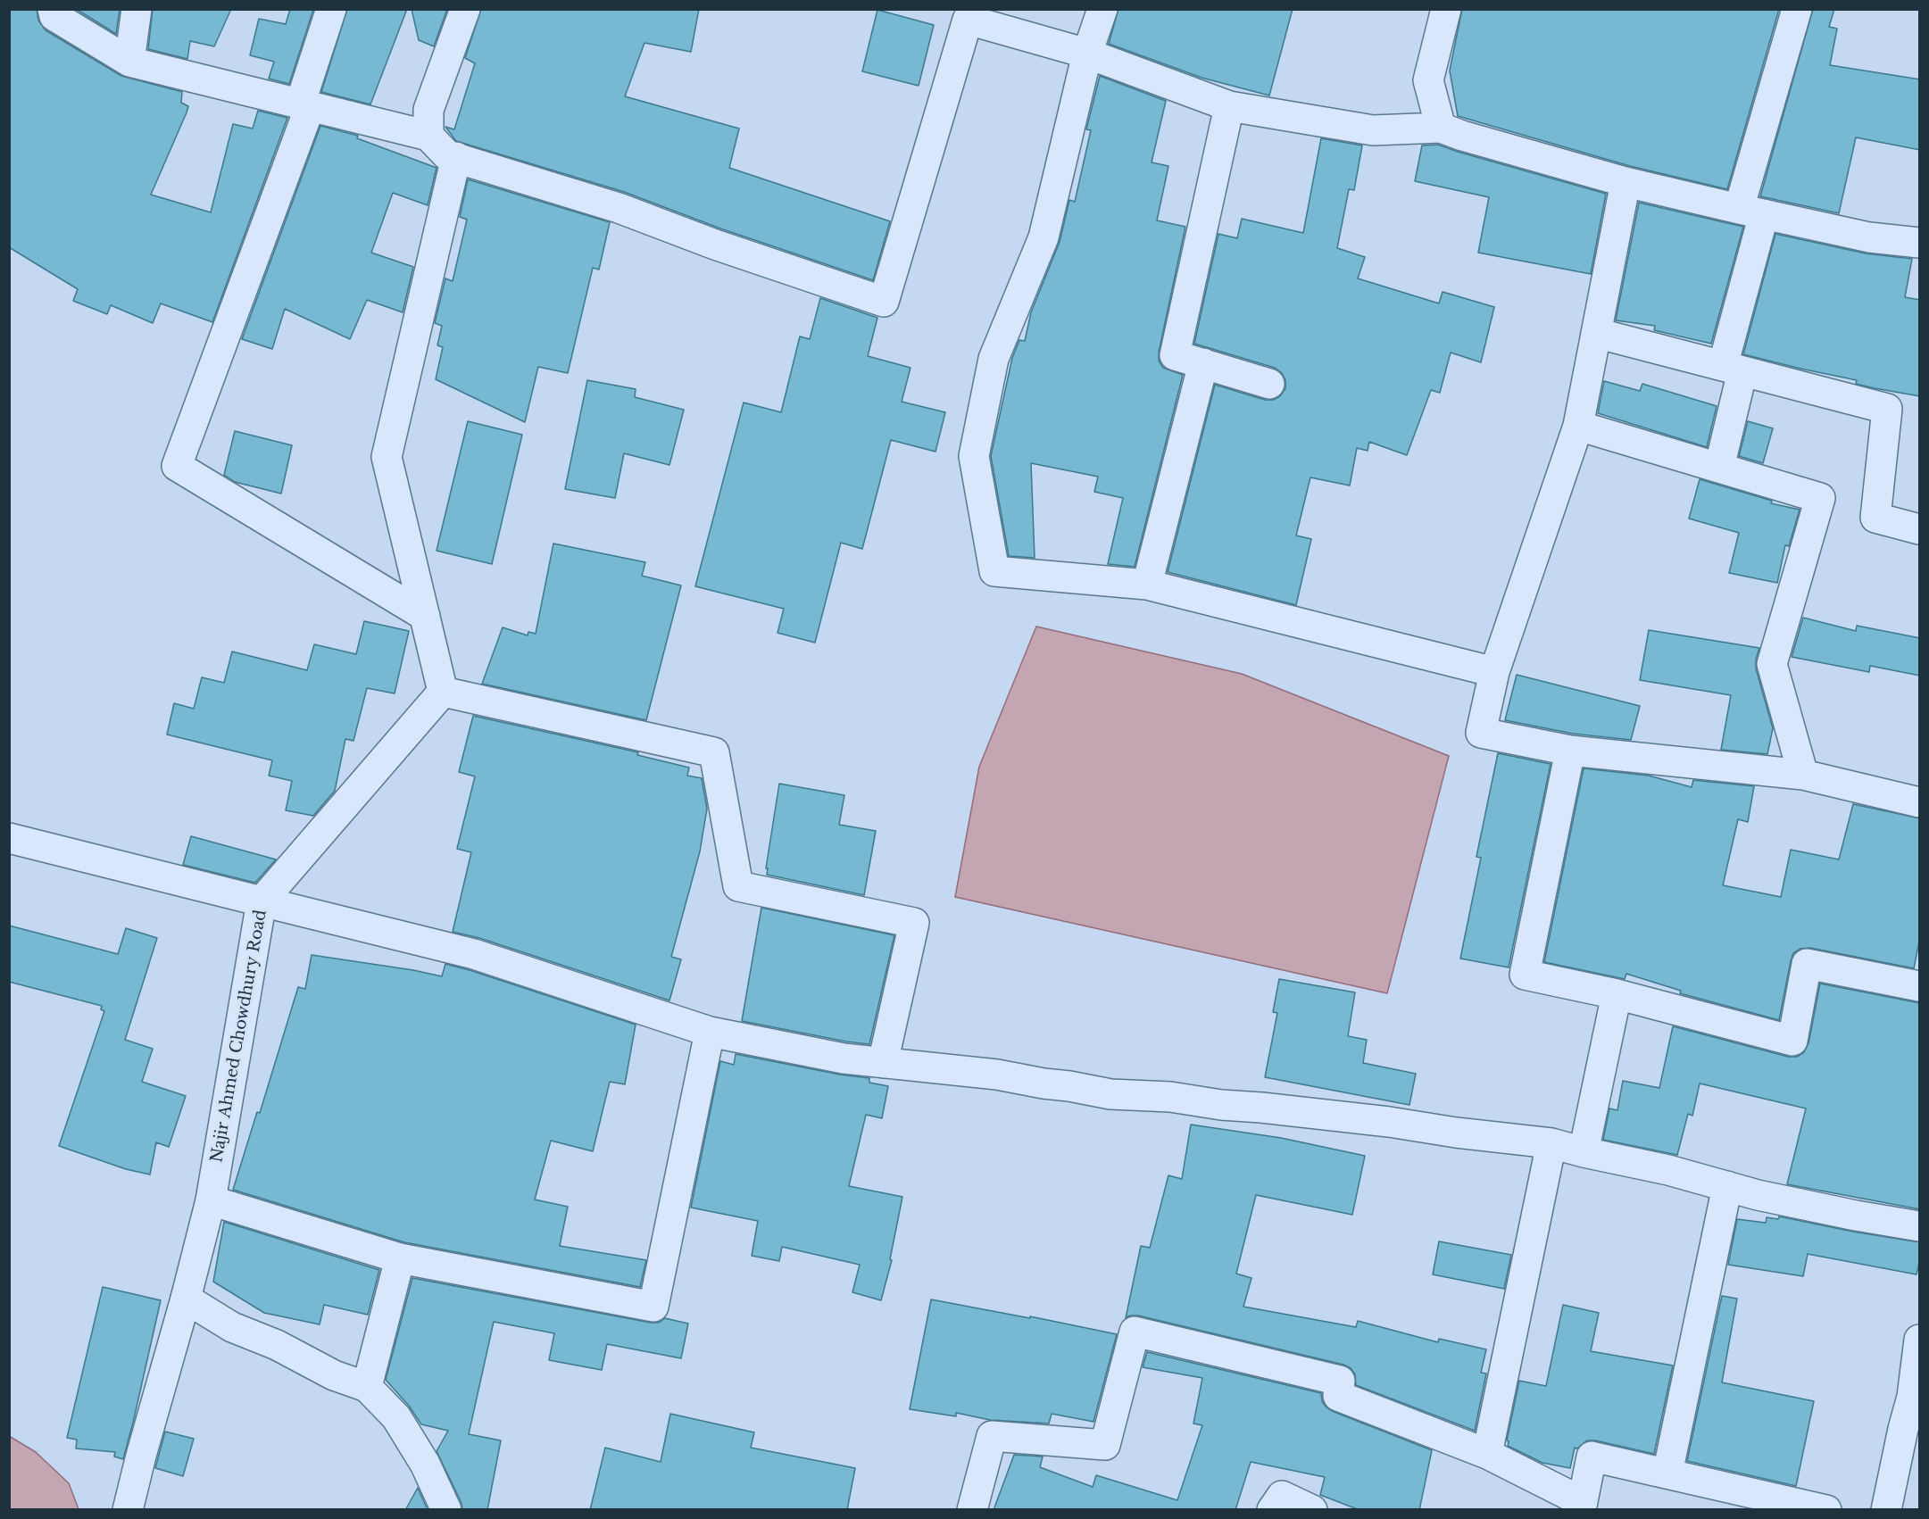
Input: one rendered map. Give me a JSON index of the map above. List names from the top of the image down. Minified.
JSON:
{"streets":{"street":["Najir Ahmed Chowdhury Road"]}}
